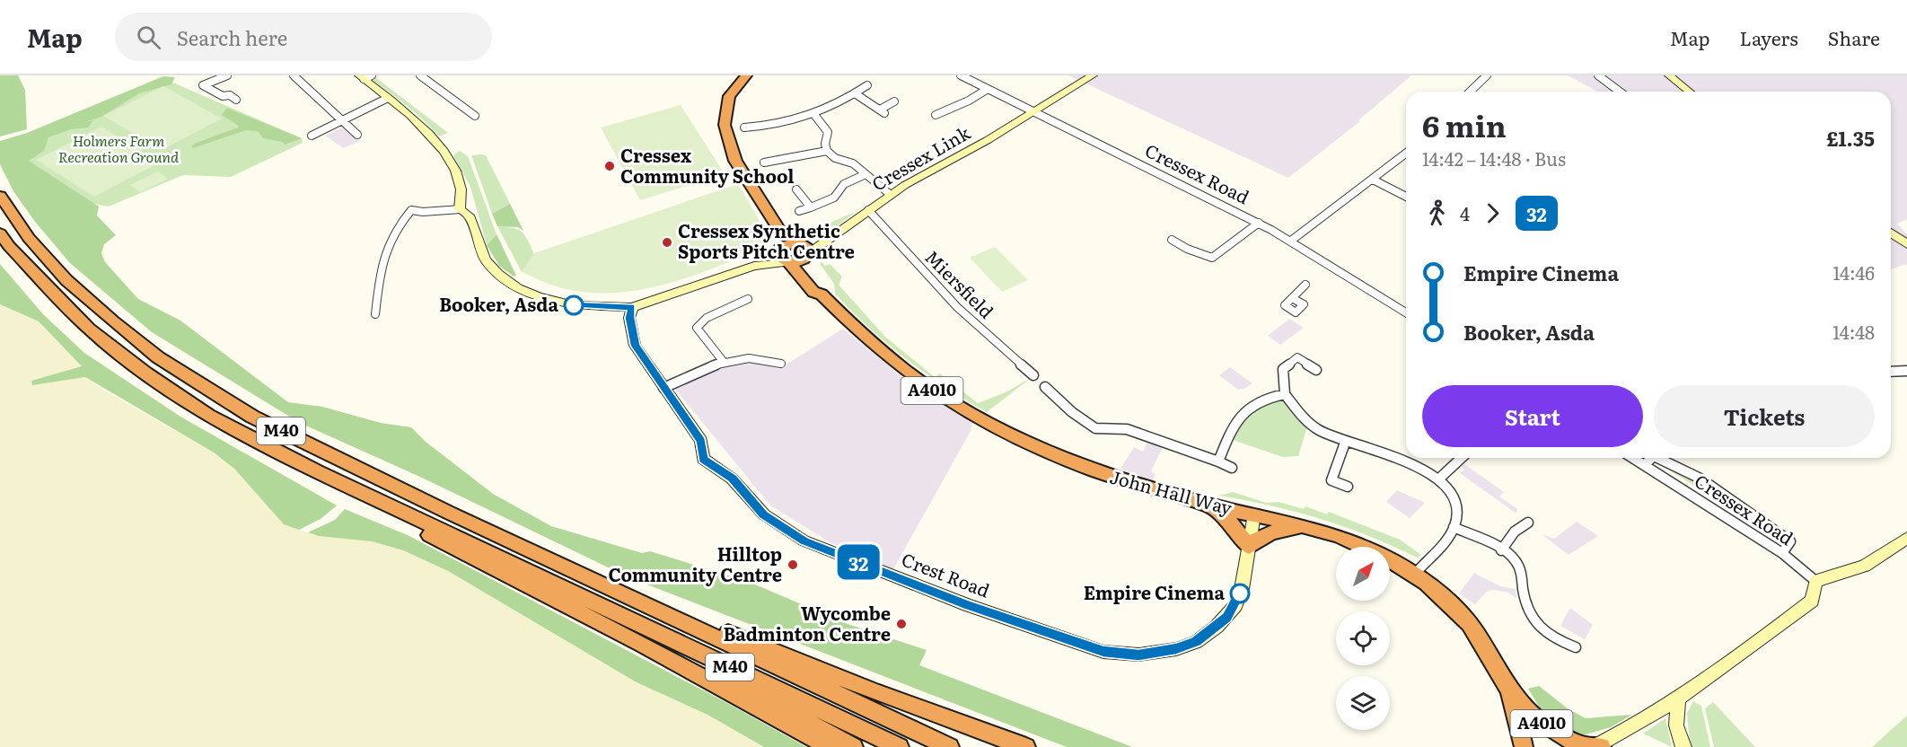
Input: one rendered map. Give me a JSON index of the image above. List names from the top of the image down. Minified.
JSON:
{"streets":{"highway":["A4010","M40","John Hall Way"],"street":["Cressex Link","Cressex Road","Miersfield","Crest Road"]},"crossings":[["Cressex Link","Cressex Road"],["Cressex Link","Miersfield"],["Cressex Link","A4010"],["Cressex Link","John Hall Way"],["A4010","John Hall Way"],["John Hall Way","Crest Road"]],"parks":["Holmers Farm Recreation Ground"],"places":["Cressex Community School","Cressex Synthetic Sports Pitch Centre","Booker, Asda","Hilltop Community Centre","Empire Cinema","Wycombe Badminton Centre"],"lines":["bus line 32"],"north":"top right","page":{"header":"Map","search":"Search here","nav":["Map","Layers","Share"],"on_map":"32","heading":["6 min","14:42 – 14:48 · Bus","£1.35"],"legs":["4","32"],"list":[{"name":"Empire Cinema","value":"14:46"},{"name":"Booker, Asda","value":"14:48"}],"buttons":["Start","Tickets"]}}
